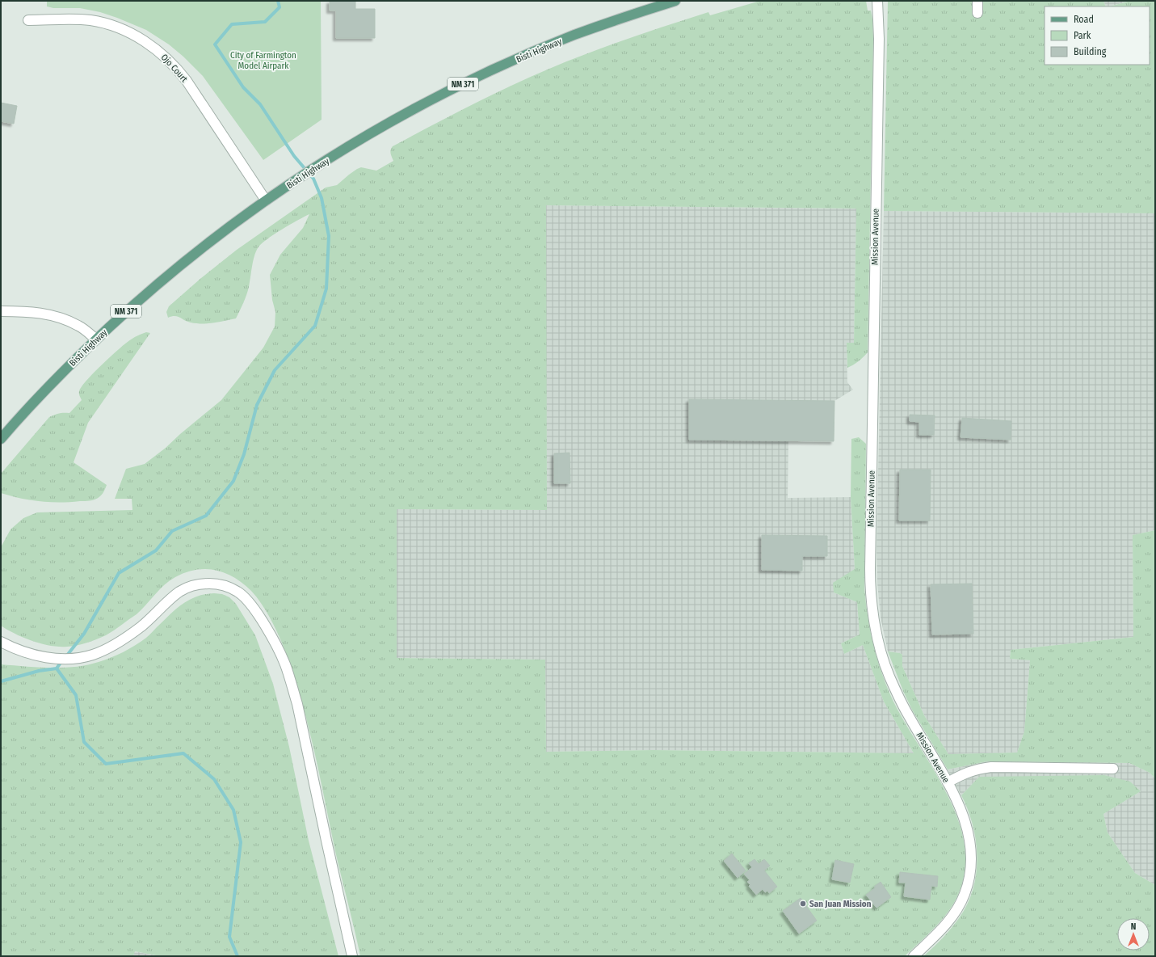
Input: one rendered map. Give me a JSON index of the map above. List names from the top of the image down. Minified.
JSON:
{"streets":{"main road":["Bisti Highway","NM 371"],"street":["Ojo Court","Mission Avenue"]},"crossings":[["Bisti Highway","Ojo Court"]],"parks":["City of Farmington Model Airpark"],"places":["San Juan Mission"],"legend":["Road","Park","Building"],"north":"top"}
